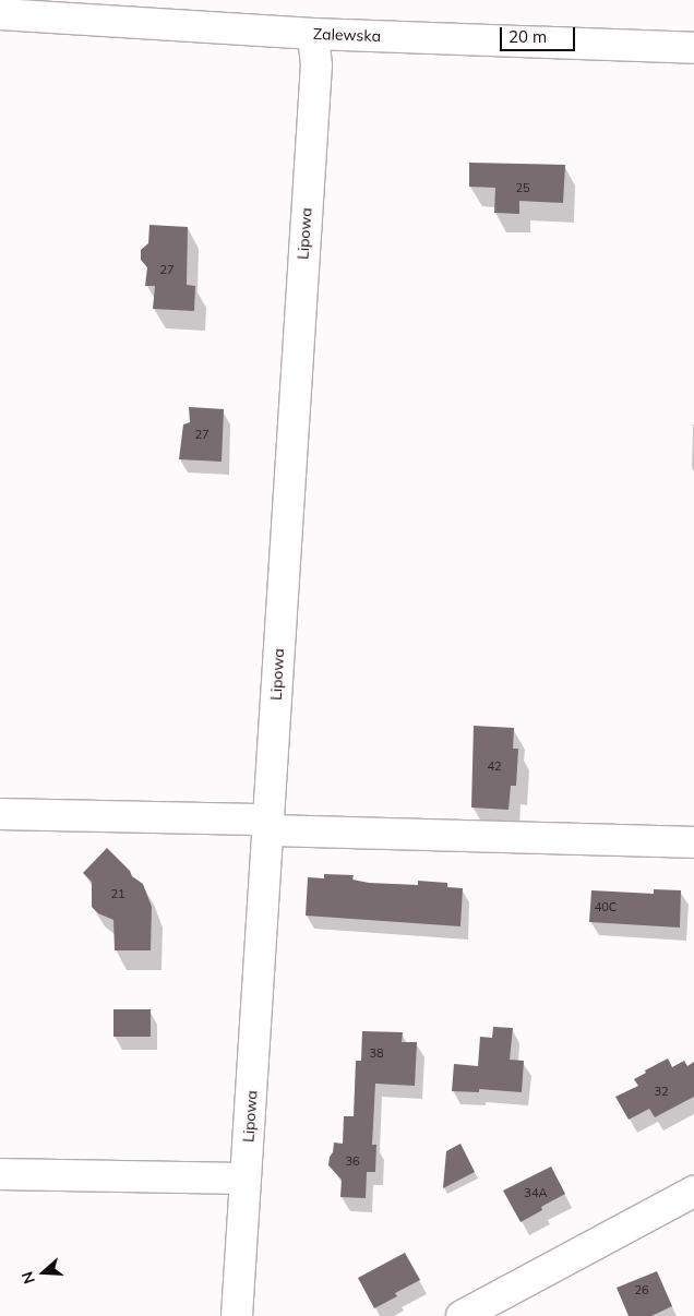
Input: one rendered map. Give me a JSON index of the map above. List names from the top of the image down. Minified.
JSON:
{"streets":{"street":["Zalewska","Lipowa"]},"crossings":[["Zalewska","Lipowa"]],"house_numbers":["25","27","27","42","21","40C","38","32","36","34A","26"],"scale_bar":"20 m","north":"left"}
